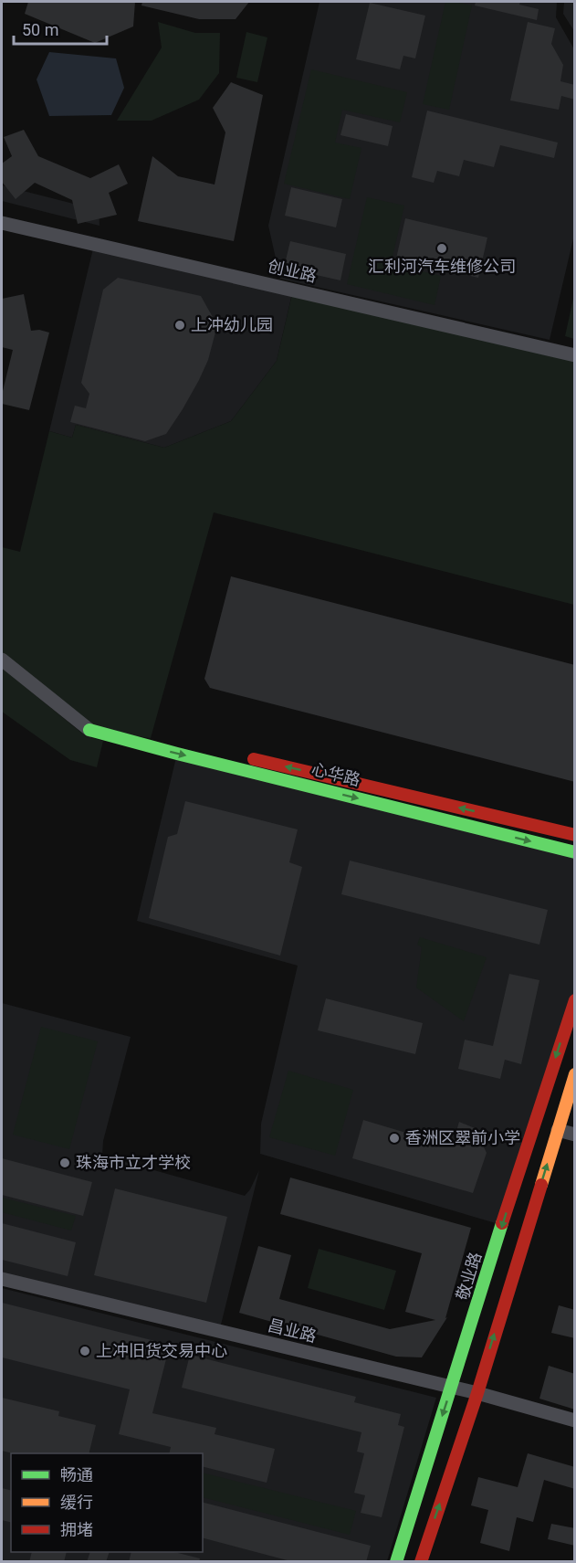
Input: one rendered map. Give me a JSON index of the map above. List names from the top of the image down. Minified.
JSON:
{"streets":{"main road":["心华路","敬业路"],"street":["创业路","昌业路"]},"crossings":[["敬业路","昌业路"]],"places":["汇利河汽车维修公司","上冲幼儿园","香洲区翠前小学","珠海市立才学校","上冲旧货交易中心"],"legend":["畅通","缓行","拥堵"],"scale_bar":"50 m"}
